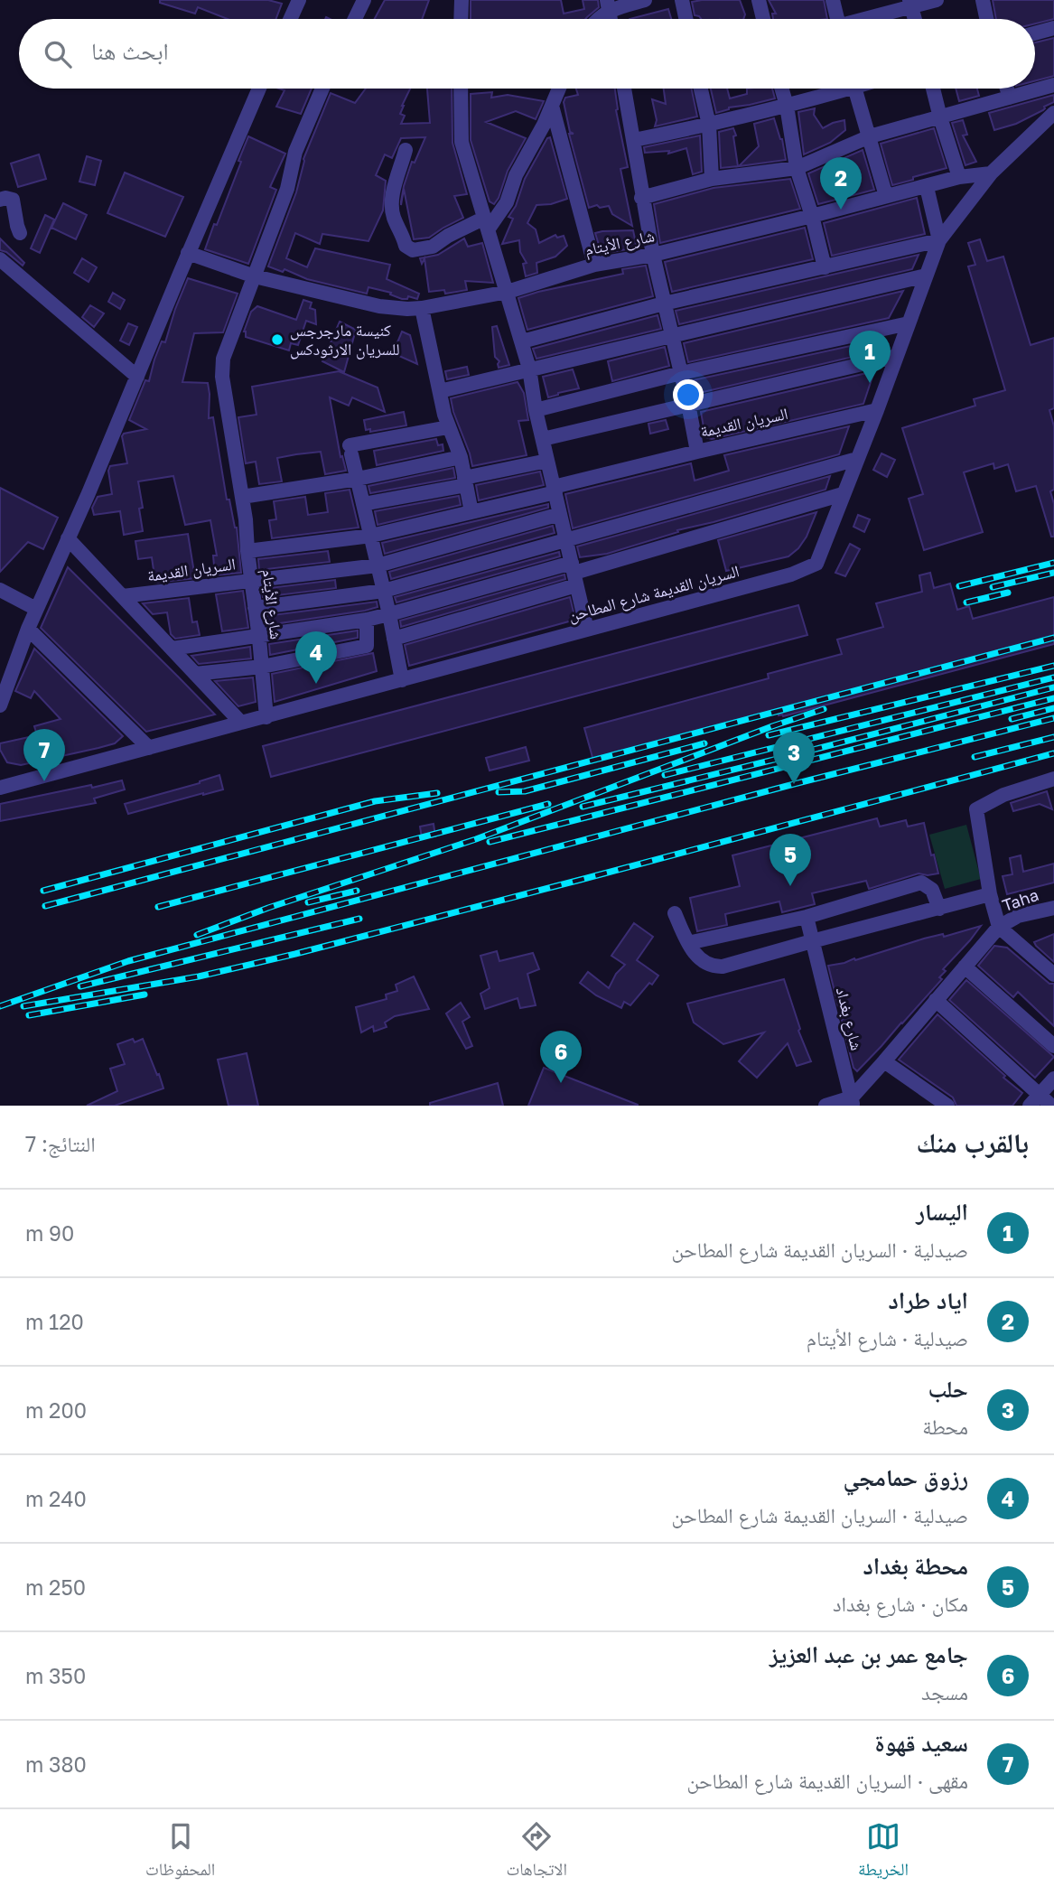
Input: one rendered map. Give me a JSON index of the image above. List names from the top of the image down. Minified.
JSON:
{"streets":{"street":["شارع الأيتام","السريان القديمة","السريان القديمة شارع المطاحن","Taha","شارع بغداد"]},"crossings":[["شارع الأيتام","السريان القديمة"],["شارع الأيتام","السريان القديمة شارع المطاحن"],["السريان القديمة","السريان القديمة شارع المطاحن"]],"places":["كنيسة مارجرجس للسريان الارثودكس"],"page":{"search":"ابحث هنا","pins":["2","1","4","7","3","5","6"],"heading":["بالقرب منك","النتائج: 7"],"list":[{"mark":"1","name":"اليسار","note":"صيدلية · السريان القديمة شارع المطاحن","value":"90 m"},{"mark":"2","name":"اياد طراد","note":"صيدلية · شارع الأيتام","value":"120 m"},{"mark":"3","name":"حلب","note":"محطة","value":"200 m"},{"mark":"4","name":"رزوق حمامجي","note":"صيدلية · السريان القديمة شارع المطاحن","value":"240 m"},{"mark":"5","name":"محطة بغداد","note":"مكان · شارع بغداد","value":"250 m"},{"mark":"6","name":"جامع عمر بن عبد العزيز","note":"مسجد","value":"350 m"},{"mark":"7","name":"سعيد قهوة","note":"مقهى · السريان القديمة شارع المطاحن","value":"380 m"}],"nav":["الخريطة","الاتجاهات","المحفوظات"]}}
